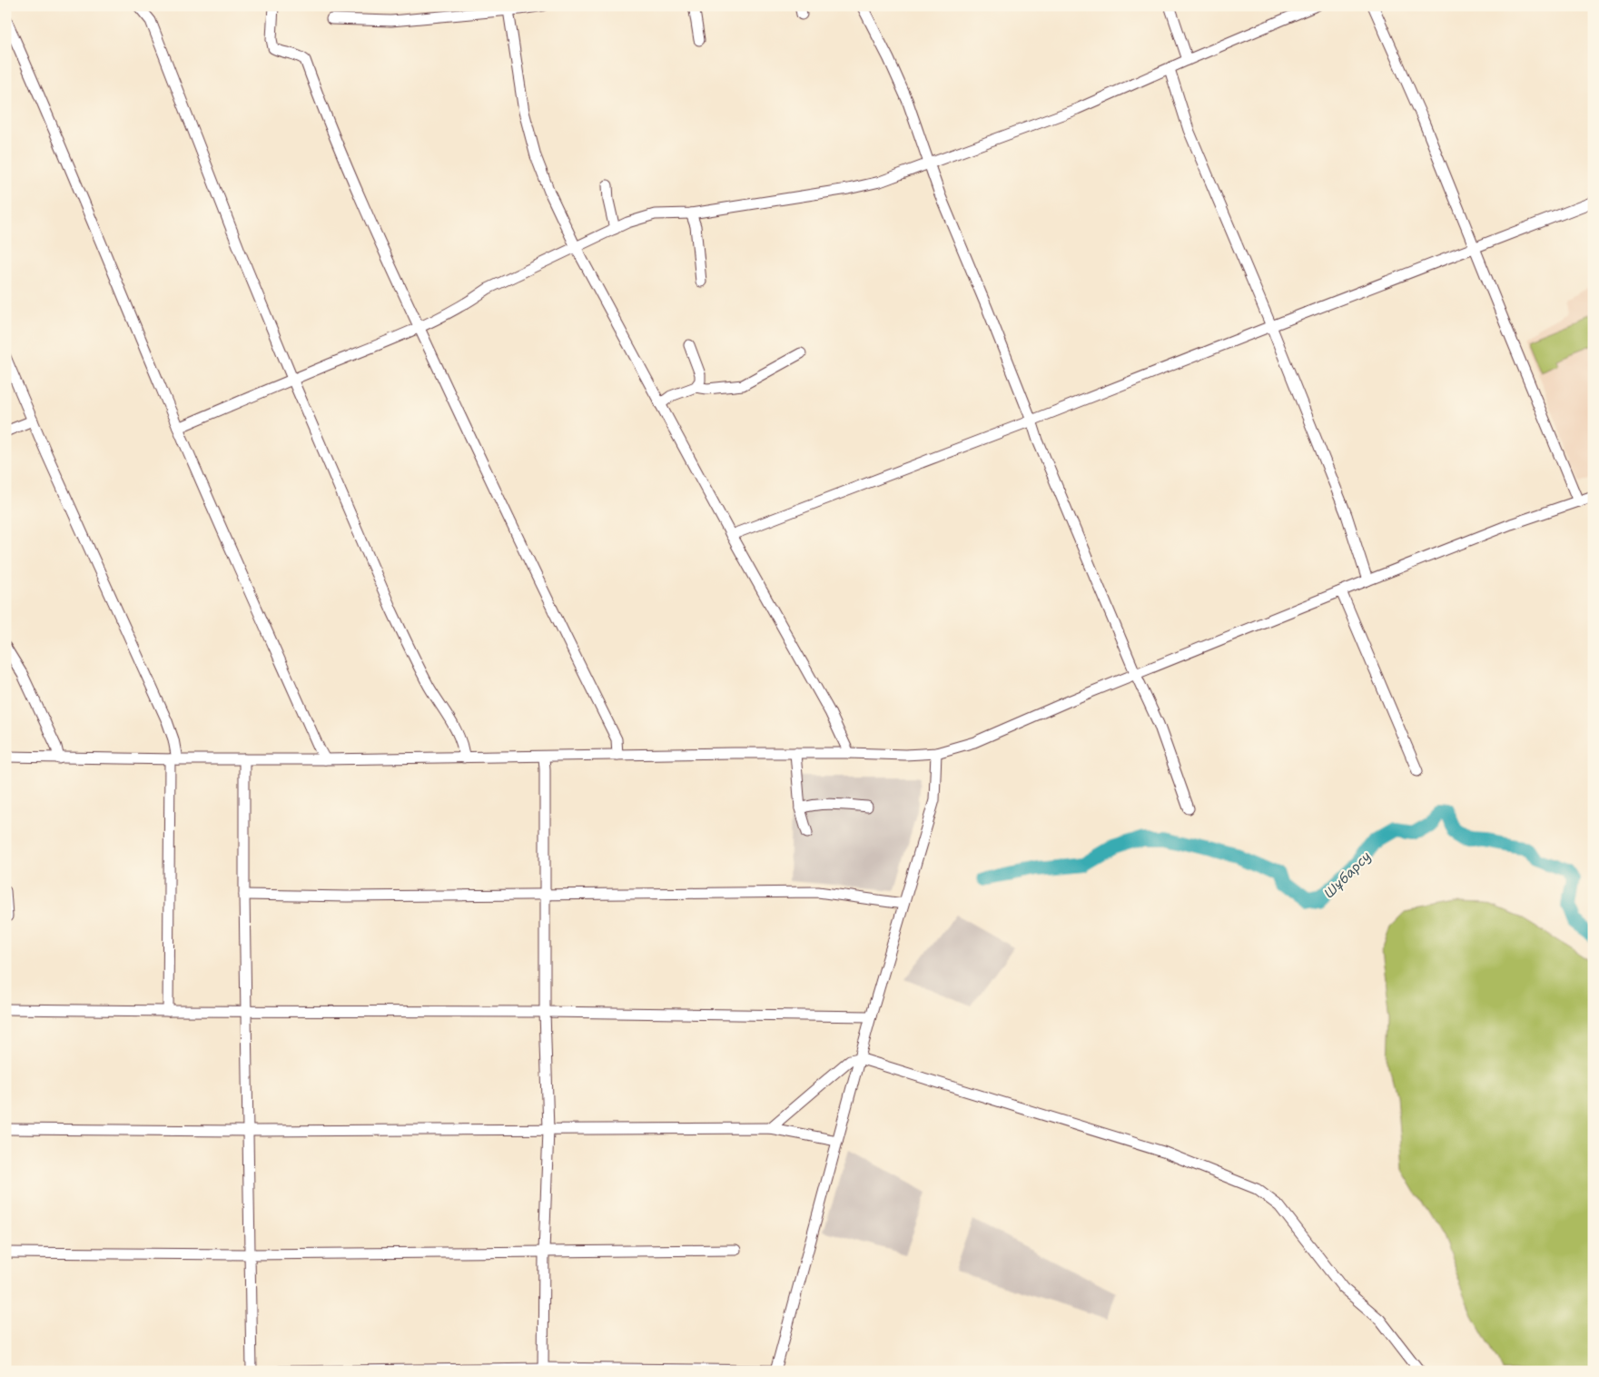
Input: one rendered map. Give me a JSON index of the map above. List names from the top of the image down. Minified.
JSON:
{"water":["Шұбарсу"]}
